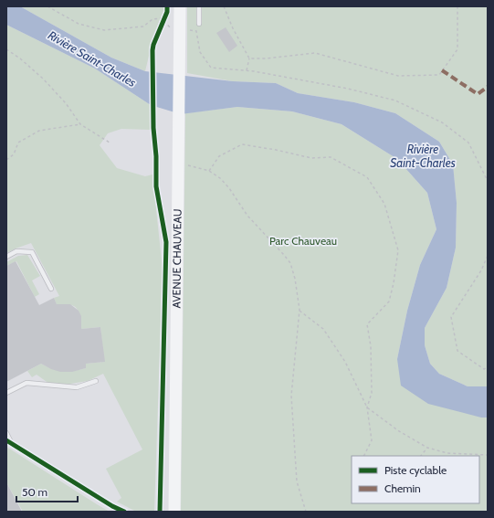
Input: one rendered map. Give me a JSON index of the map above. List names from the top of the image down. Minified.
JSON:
{"streets":{"main road":["AVENUE CHAUVEAU"]},"water":["Rivière Saint-Charles"],"parks":["Parc Chauveau"],"legend":["Piste cyclable","Chemin"],"scale_bar":"50 m"}
